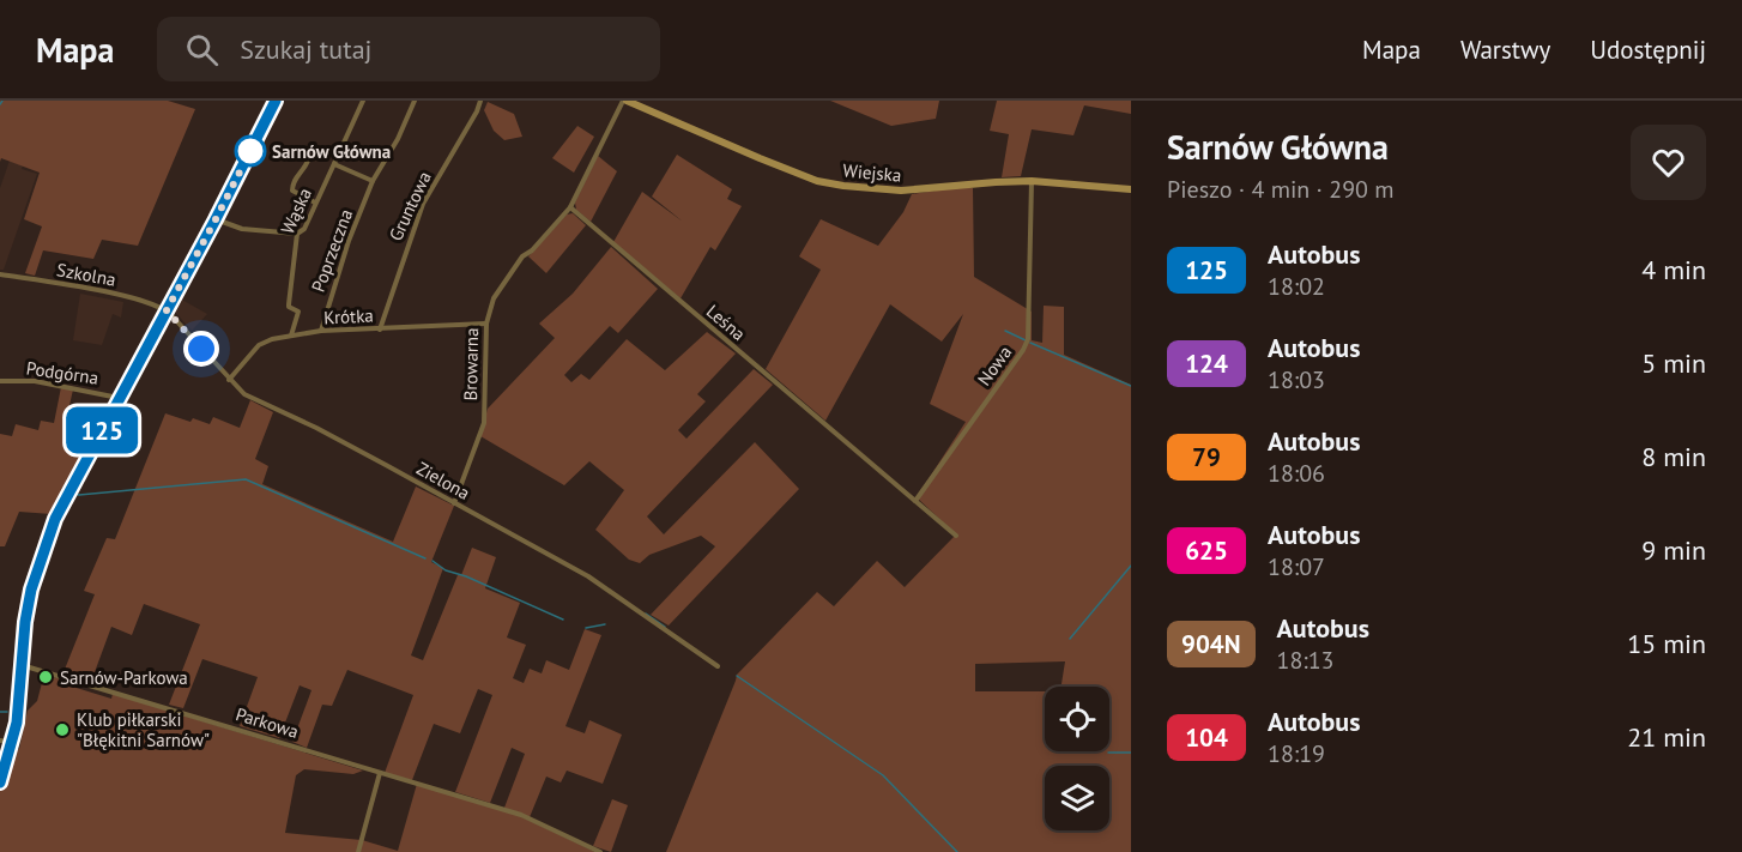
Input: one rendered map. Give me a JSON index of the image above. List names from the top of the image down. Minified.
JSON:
{"streets":{"street":["Wiejska","Gruntowa","Wąska","Poprzeczna","Szkolna","Krótka","Leśna","Browarna","Nowa","Podgórna","Zielona","Parkowa"]},"crossings":[["Wiejska","Nowa"],["Gruntowa","Krótka"],["Wąska","Krótka"],["Poprzeczna","Krótka"],["Szkolna","Zielona"],["Krótka","Browarna"],["Krótka","Zielona"],["Leśna","Browarna"],["Leśna","Nowa"],["Browarna","Zielona"]],"places":["Sarnów Główna","Sarnów-Parkowa","Klub piłkarski \"Błękitni Sarnów\""],"lines":["bus line 125"],"page":{"header":"Mapa","search":"Szukaj tutaj","nav":["Mapa","Warstwy","Udostępnij"],"on_map":"125","heading":["Sarnów Główna","Pieszo · 4 min · 290 m"],"list":[{"mark":"125","name":"Autobus","note":"18:02","value":"4 min"},{"mark":"124","name":"Autobus","note":"18:03","value":"5 min"},{"mark":"79","name":"Autobus","note":"18:06","value":"8 min"},{"mark":"625","name":"Autobus","note":"18:07","value":"9 min"},{"mark":"904N","name":"Autobus","note":"18:13","value":"15 min"},{"mark":"104","name":"Autobus","note":"18:19","value":"21 min"}]}}
